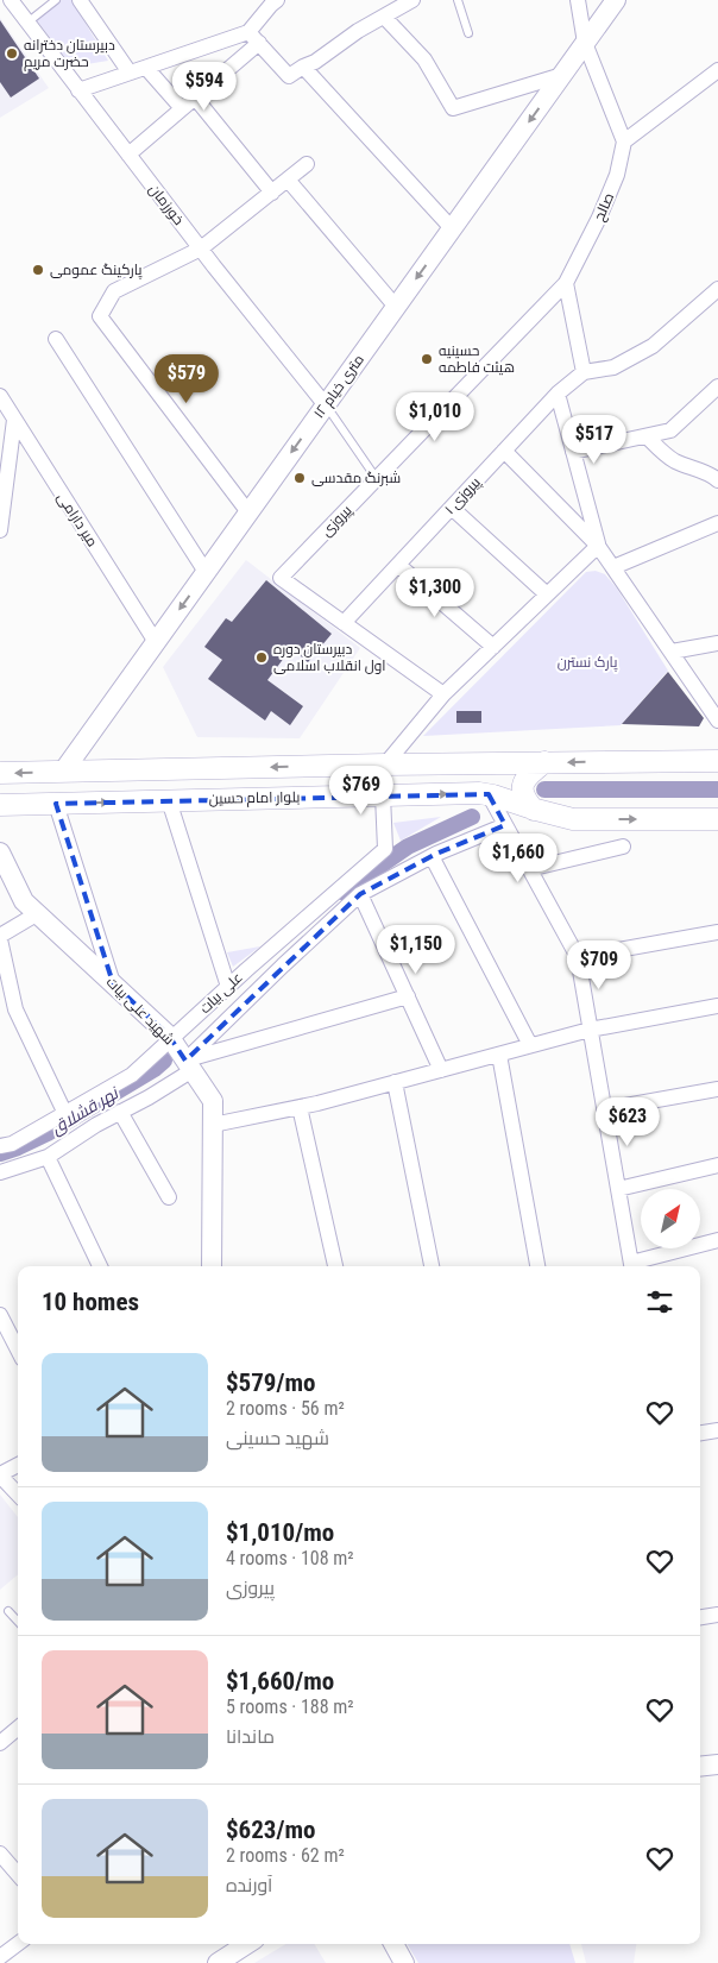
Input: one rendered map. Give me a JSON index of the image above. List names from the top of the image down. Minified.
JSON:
{"streets":{"main road":["بلوار امام حسین"],"street":["خورزمان","صالح","۱۲ متری خیام","پیروزی ۱","میر دارامی","پیروزی","علی بیات","شهید علی بیات"]},"crossings":[["خورزمان","۱۲ متری خیام"],["صالح","پیروزی"],["۱۲ متری خیام","میر دارامی"],["۱۲ متری خیام","بلوار امام حسین"],["پیروزی ۱","پیروزی"],["بلوار امام حسین","علی بیات"],["علی بیات","شهید علی بیات"]],"one_way":["۱۲ متری خیام"],"water":["نهر قشلاق"],"parks":["پارک نسترن"],"places":["دبیرستان دخترانه حضرت مریم","پارکینگ عمومی","حسینیه هیئت فاطمه","شبرنگ مقدسی","دبیرستان دوره اول انقلاب اسلامی"],"north":"top right","page":{"price":["$594","$579","$1,010","$517","$1,300","$769","$1,660","$1,150","$709","$623"],"heading":"10 homes","list":[{"name":"$579/mo","note":"2 rooms · 56 m² · شهید حسینی"},{"name":"$1,010/mo","note":"4 rooms · 108 m² · پیروزی"},{"name":"$1,660/mo","note":"5 rooms · 188 m² · ماندانا"},{"name":"$623/mo","note":"2 rooms · 62 m² · آورنده"}]}}
